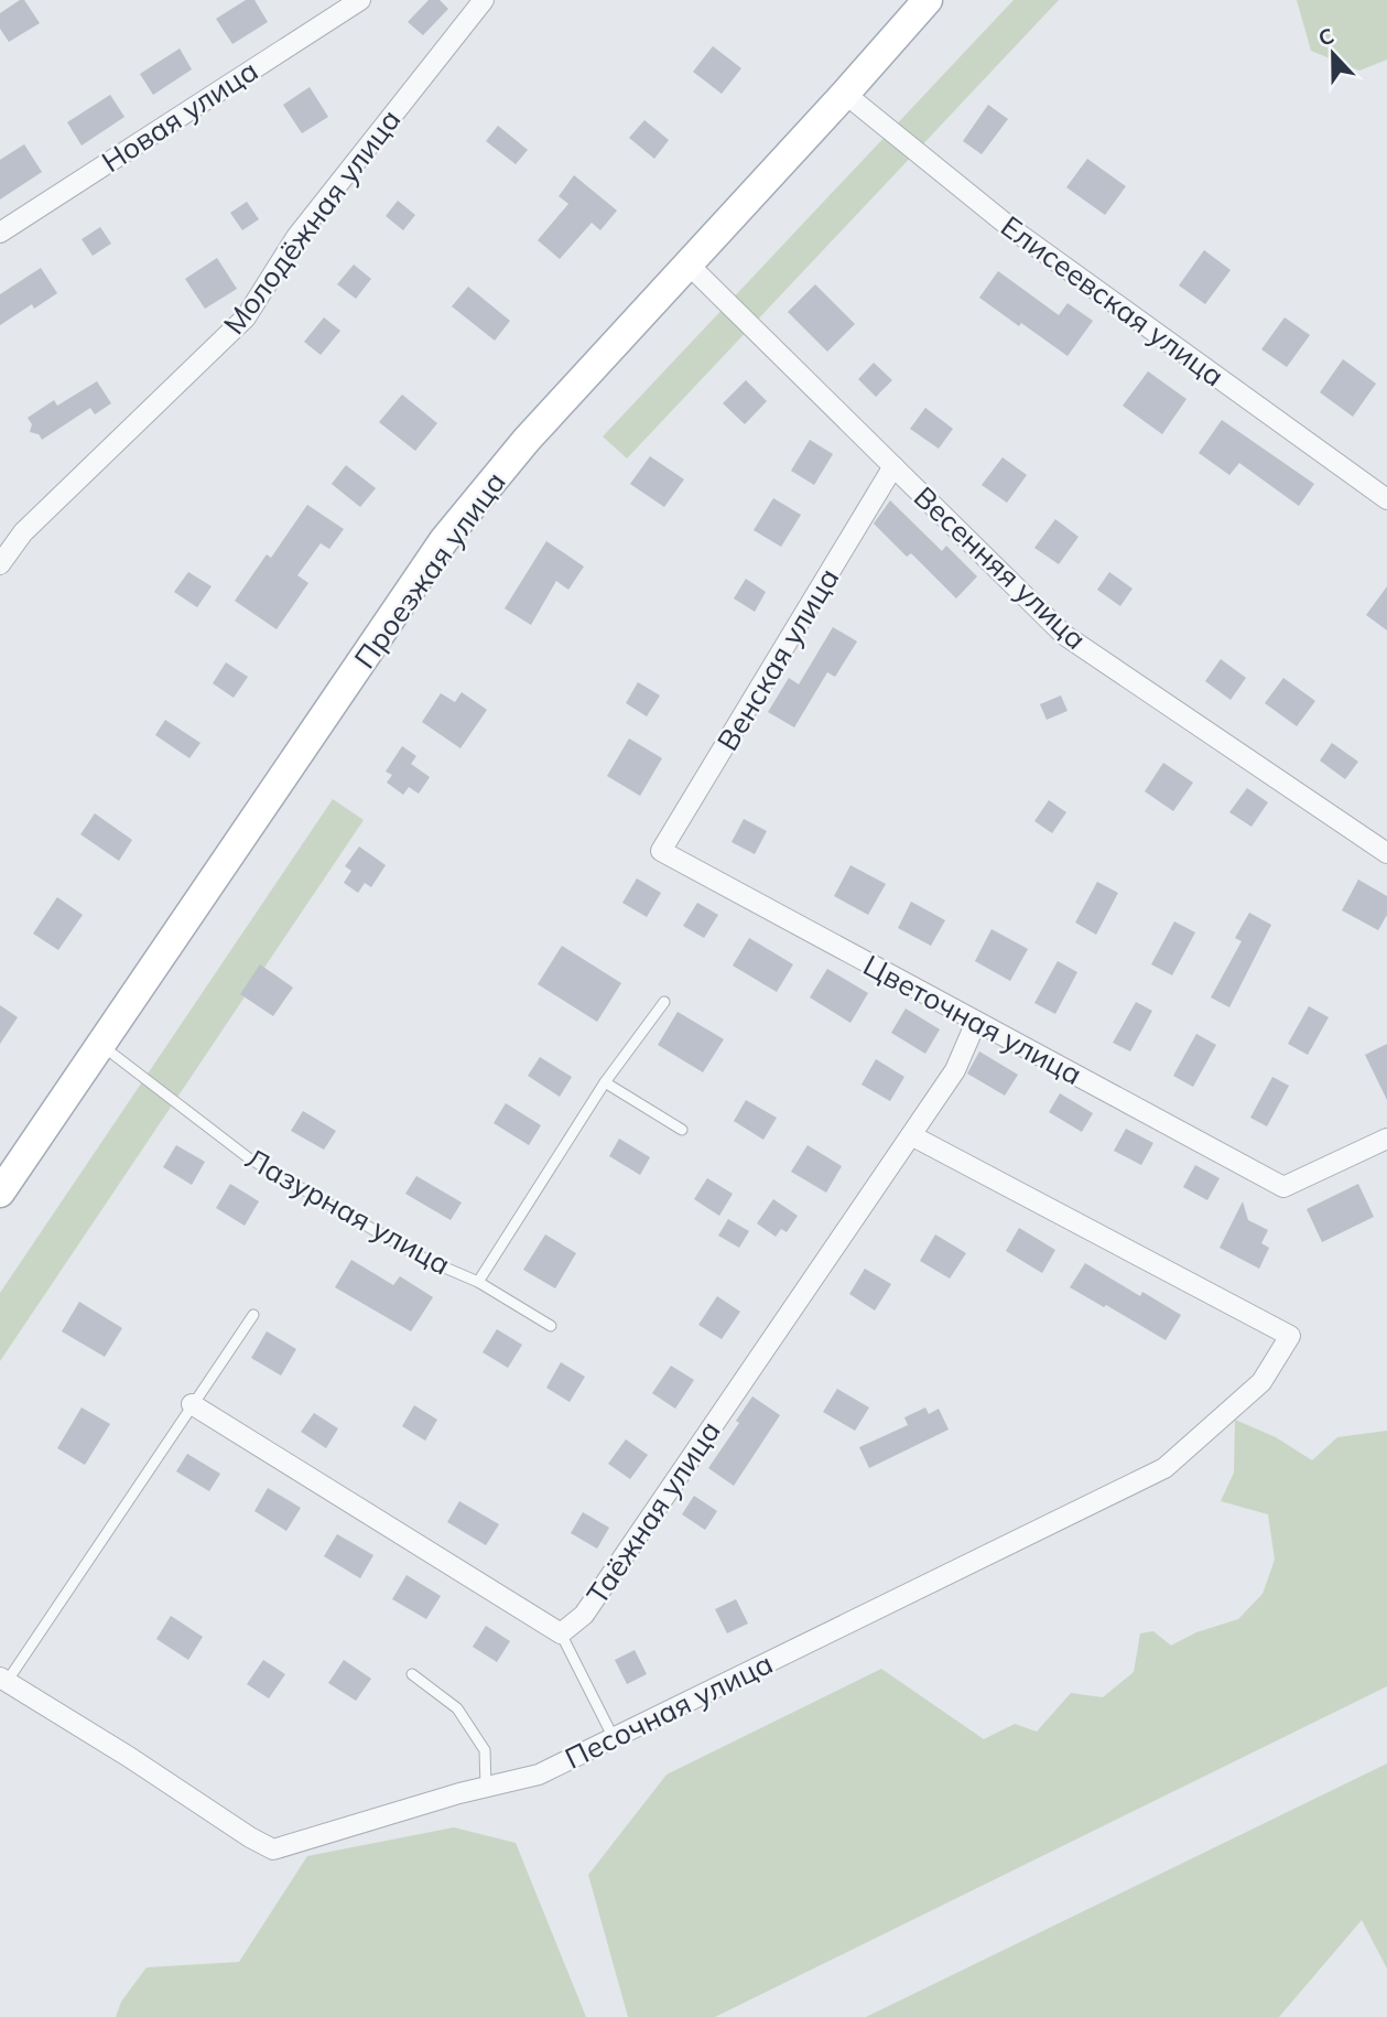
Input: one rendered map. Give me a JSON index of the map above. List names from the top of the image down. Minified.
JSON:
{"streets":{"main road":["Проезжая улица"],"street":["Новая улица","Молодёжная улица","Елисеевская улица","Весенняя улица","Венская улица","Цветочная улица","Таёжная улица","Песочная улица"],"lane":["Лазурная улица"]},"crossings":[["Елисеевская улица","Проезжая улица"],["Весенняя улица","Проезжая улица"],["Весенняя улица","Венская улица"],["Проезжая улица","Лазурная улица"],["Венская улица","Цветочная улица"],["Цветочная улица","Таёжная улица"],["Таёжная улица","Песочная улица"]],"north":"top"}
